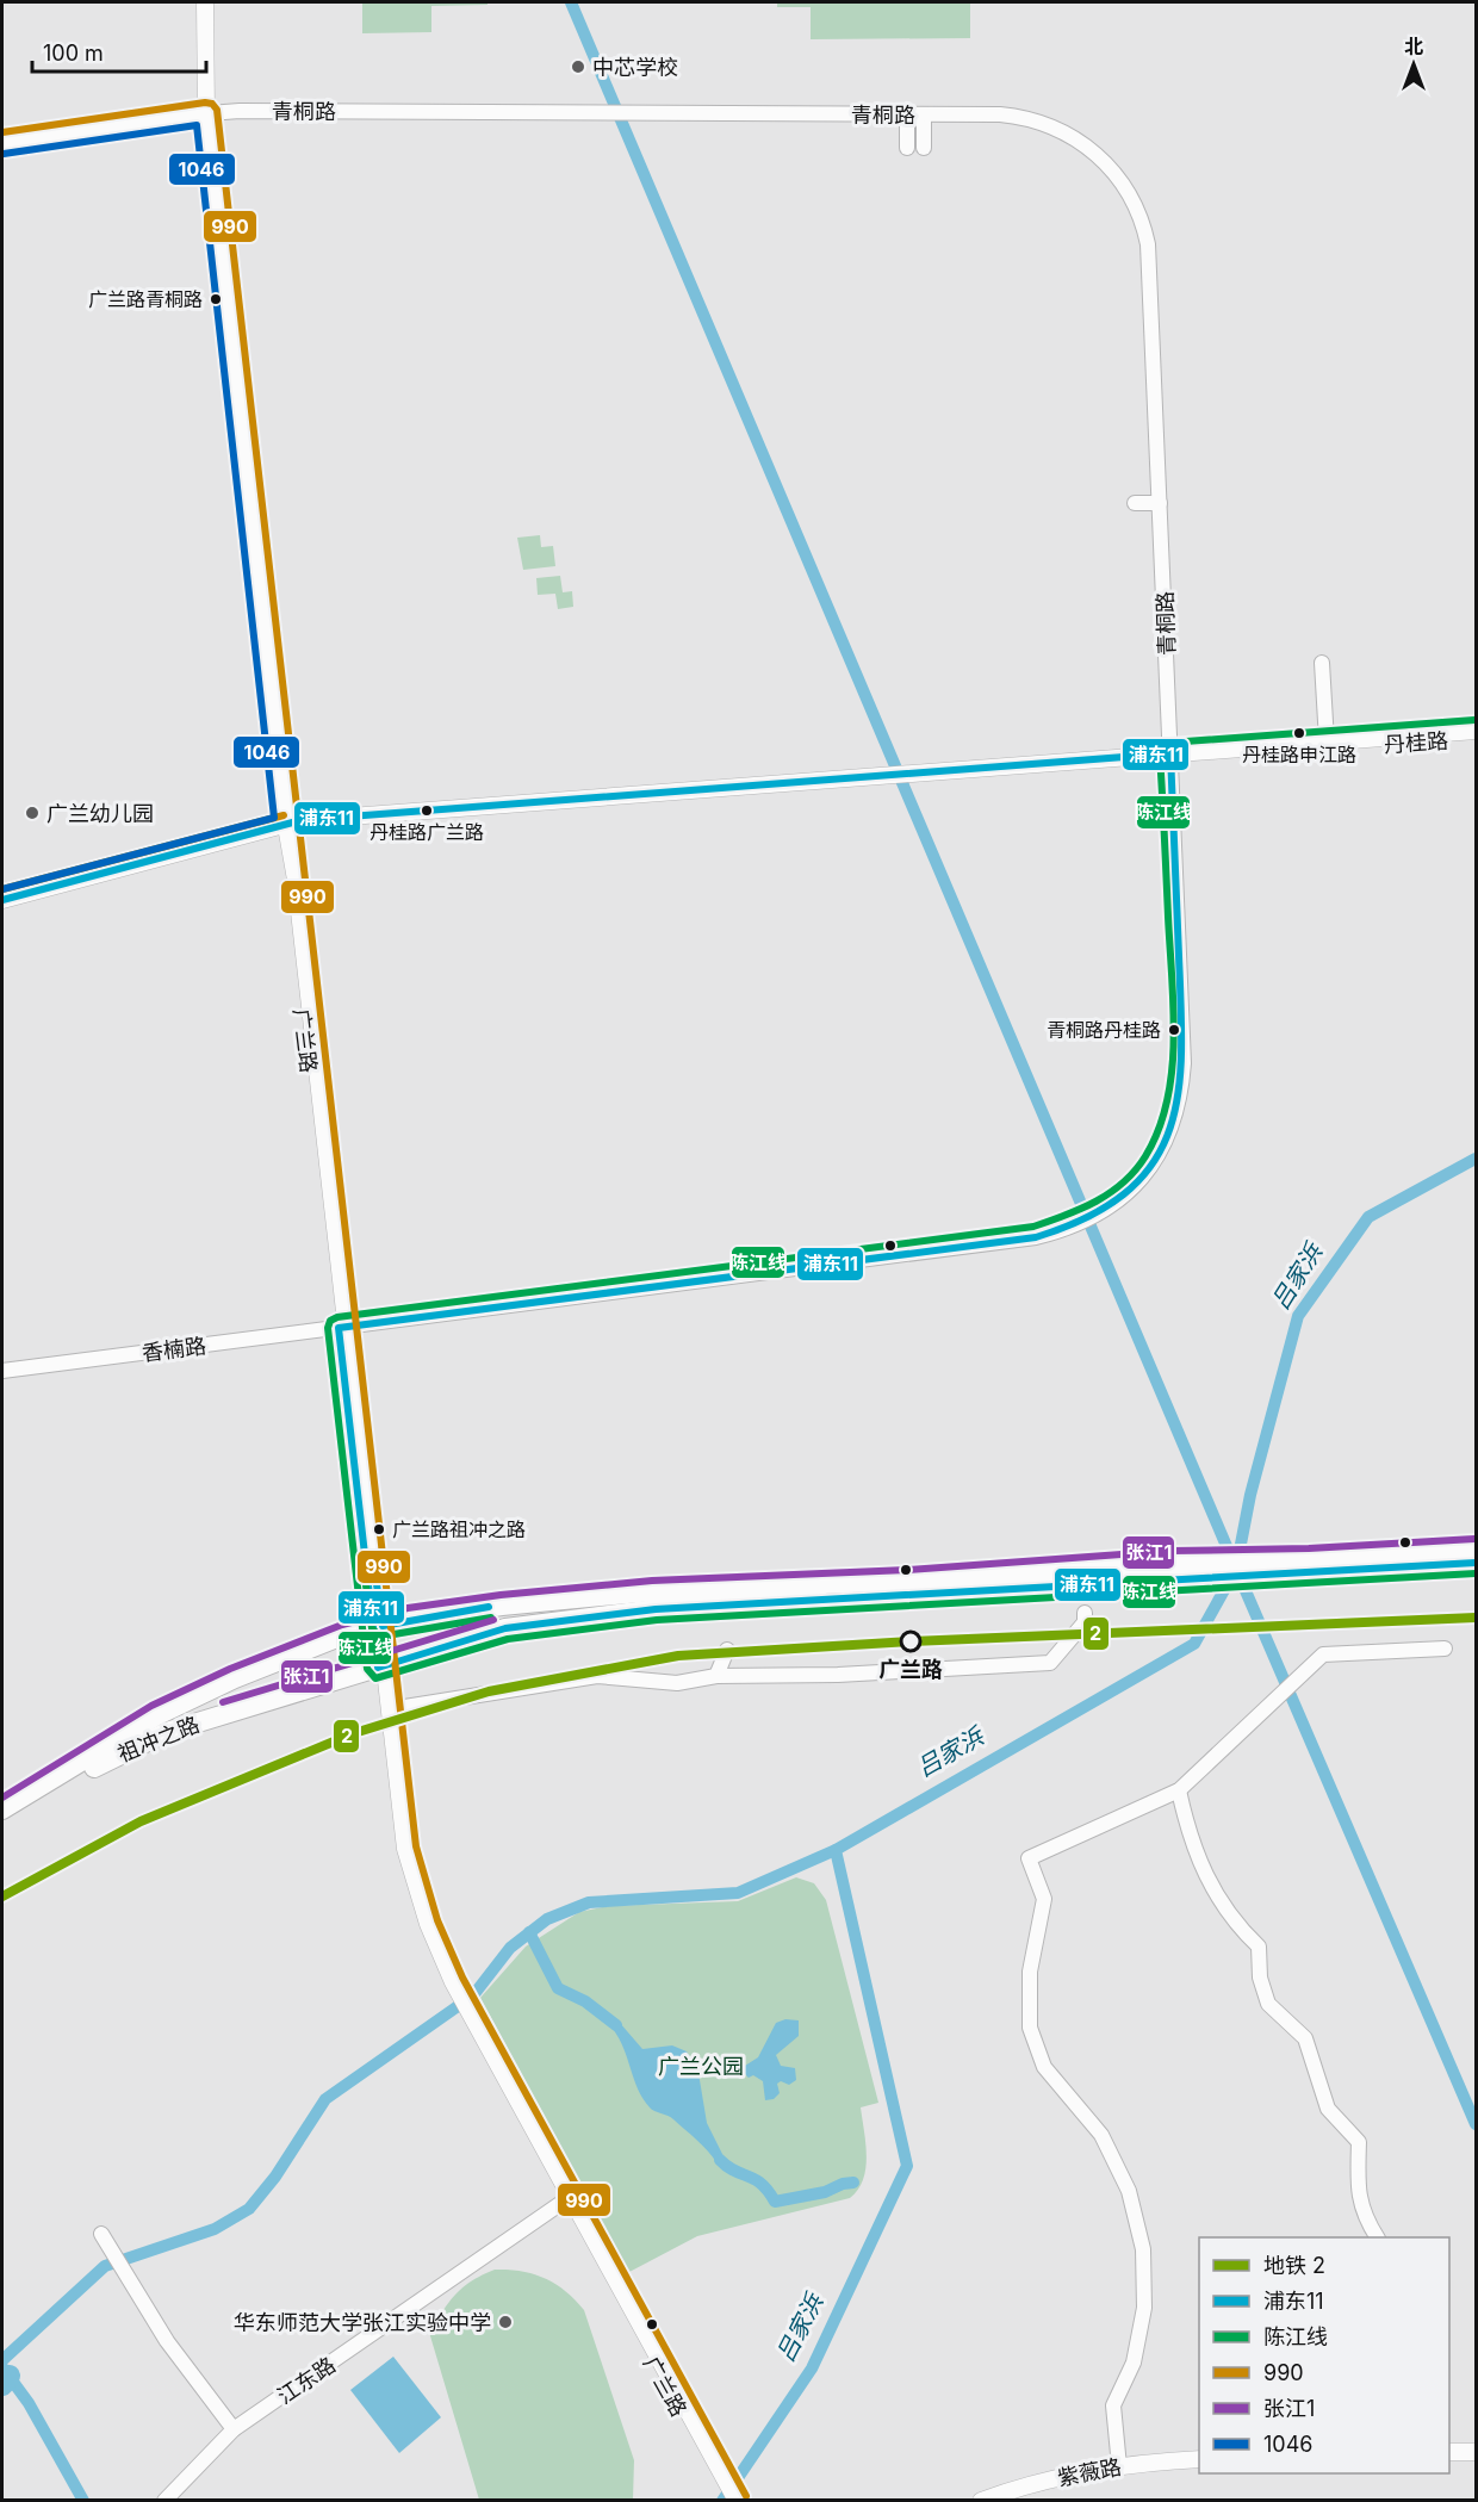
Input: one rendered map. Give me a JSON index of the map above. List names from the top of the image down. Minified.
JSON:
{"streets":{"main road":["祖冲之路"],"street":["青桐路","丹桂路","广兰路","香楠路","江东路","紫薇路"]},"crossings":[["青桐路","丹桂路"],["青桐路","广兰路"],["青桐路","香楠路"],["丹桂路","广兰路"],["广兰路","香楠路"],["广兰路","祖冲之路"],["广兰路","江东路"]],"water":["吕家浜"],"parks":["广兰公园"],"places":["中芯学校","广兰路青桐路","丹桂路申江路","丹桂路广兰路","广兰幼儿园","青桐路丹桂路","广兰路祖冲之路","广兰路","华东师范大学张江实验中学"],"lines":["transit line 990","transit line 1046","transit line 陈江线","transit line 浦东11","transit line 张江1","metro line 2"],"legend":["地铁 2","浦东11","陈江线","990","张江1","1046"],"scale_bar":"100 m","north":"top"}
